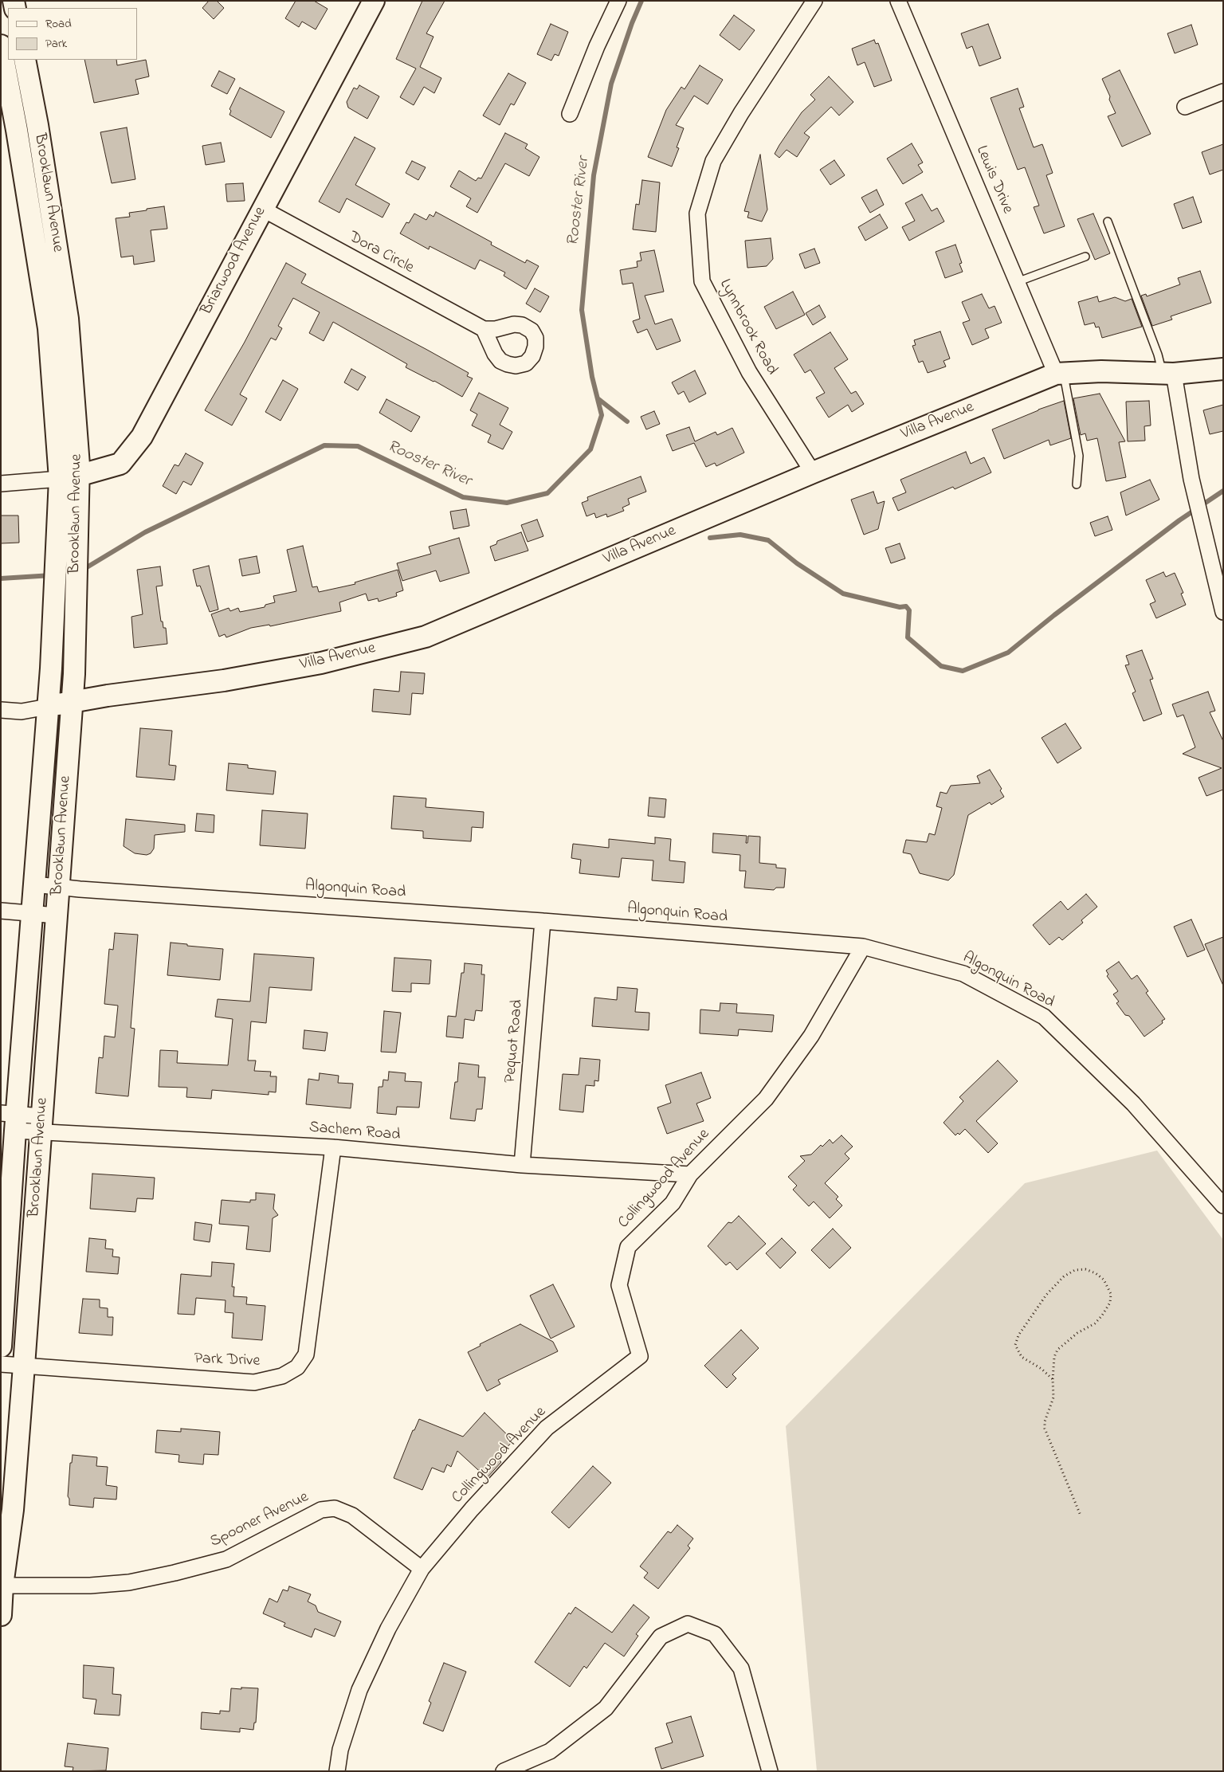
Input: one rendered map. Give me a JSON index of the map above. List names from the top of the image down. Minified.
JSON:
{"streets":{"main road":["Brooklawn Avenue","Briarwood Avenue","Villa Avenue"],"street":["Lewis Drive","Dora Circle","Lynnbrook Road","Algonquin Road","Pequot Road","Sachem Road","Collingwood Avenue","Park Drive","Spooner Avenue"]},"crossings":[["Lewis Drive","Villa Avenue"],["Brooklawn Avenue","Briarwood Avenue"],["Brooklawn Avenue","Villa Avenue"],["Brooklawn Avenue","Algonquin Road"],["Brooklawn Avenue","Sachem Road"],["Brooklawn Avenue","Park Drive"],["Brooklawn Avenue","Spooner Avenue"],["Dora Circle","Briarwood Avenue"],["Lynnbrook Road","Villa Avenue"],["Algonquin Road","Pequot Road"],["Algonquin Road","Collingwood Avenue"],["Pequot Road","Sachem Road"],["Sachem Road","Collingwood Avenue"],["Sachem Road","Park Drive"],["Collingwood Avenue","Spooner Avenue"]],"water":["Rooster River"],"legend":["Road","Park"]}
